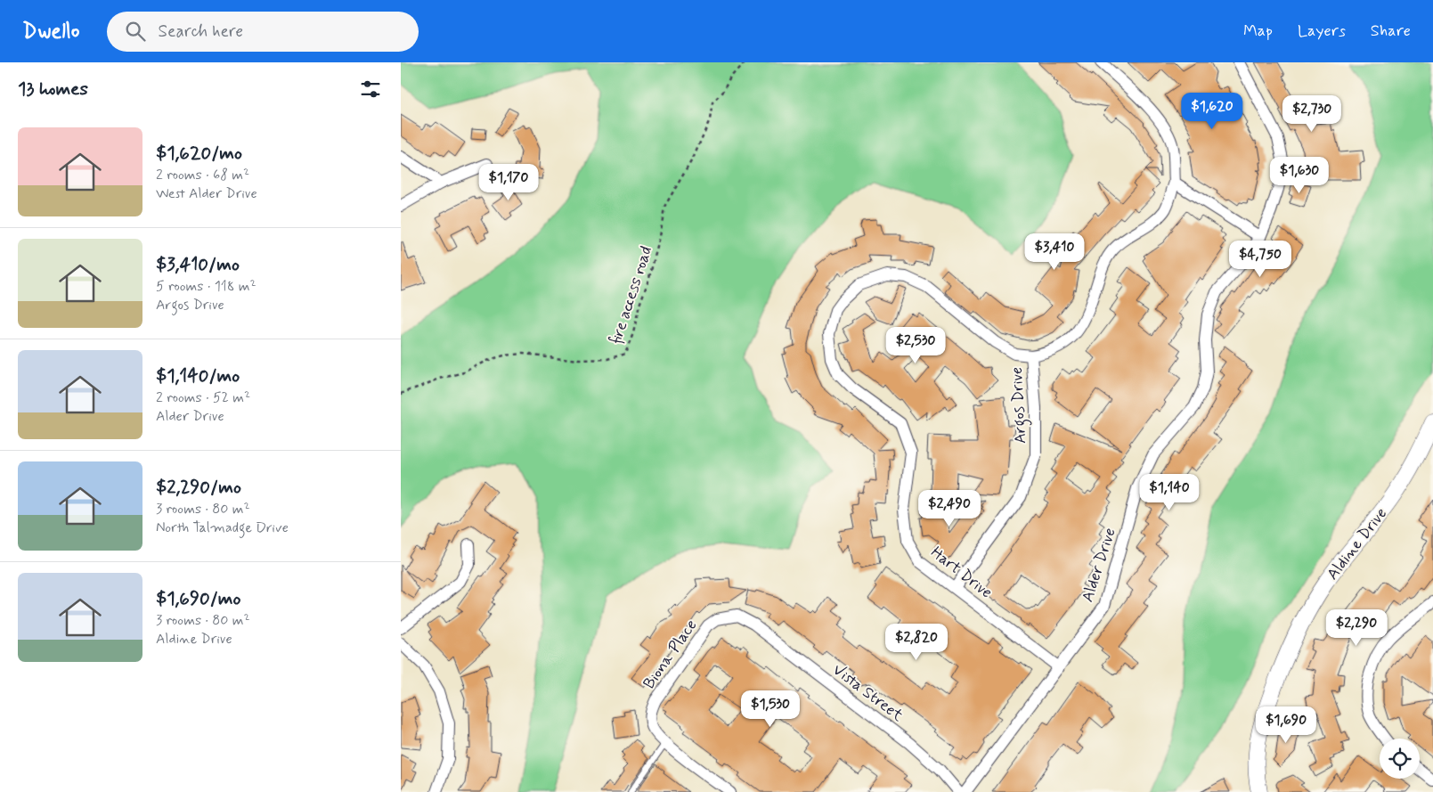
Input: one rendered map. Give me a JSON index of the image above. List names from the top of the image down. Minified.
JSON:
{"streets":{"main road":["Aldine Drive"],"street":["Argos Drive","Alder Drive","Hart Drive","Biona Place","Vista Street"],"path":["fire access road"]},"crossings":[["Argos Drive","Hart Drive"],["Alder Drive","Hart Drive"],["Biona Place","Vista Street"]],"page":{"header":"Dwello","search":"Search here","nav":["Map","Layers","Share"],"heading":"13 homes","price":["$1,620","$2,730","$1,630","$1,170","$3,410","$4,750","$2,530","$1,140","$2,490","$2,290","$2,820","$1,530","$1,690"],"list":[{"name":"$1,620/mo","note":"2 rooms · 68 m² · West Alder Drive"},{"name":"$3,410/mo","note":"5 rooms · 118 m² · Argos Drive"},{"name":"$1,140/mo","note":"2 rooms · 52 m² · Alder Drive"},{"name":"$2,290/mo","note":"3 rooms · 80 m² · North Talmadge Drive"},{"name":"$1,690/mo","note":"3 rooms · 80 m² · Aldine Drive"}]}}
